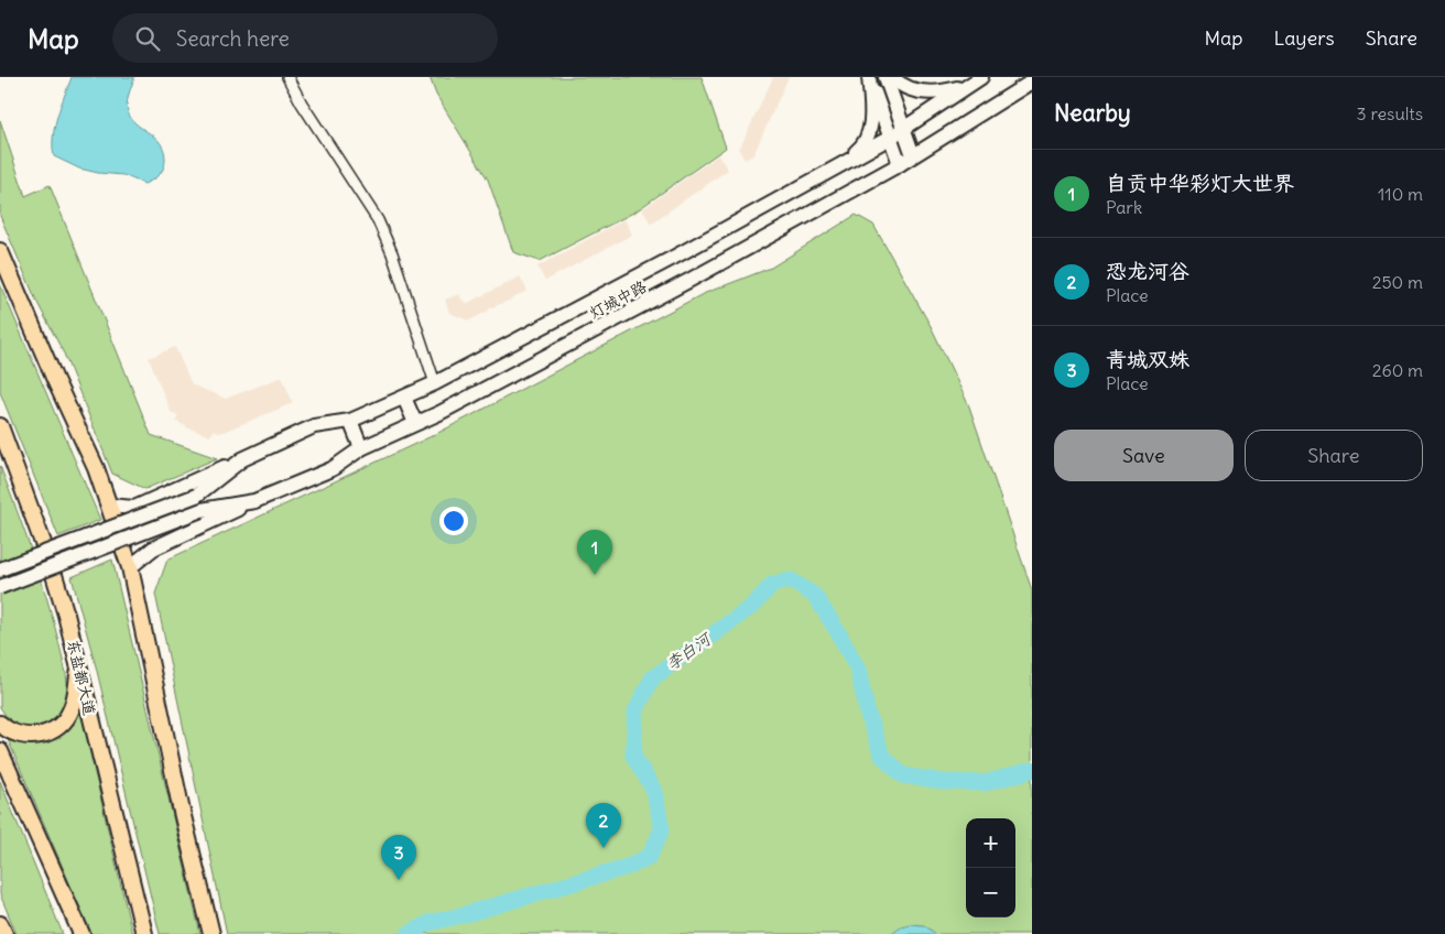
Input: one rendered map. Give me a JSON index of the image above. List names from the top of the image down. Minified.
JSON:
{"streets":{"highway":["东盐都大道"],"main road":["灯城中路"]},"water":["李白河"],"page":{"header":"Map","search":"Search here","nav":["Map","Layers","Share"],"heading":["Nearby","3 results"],"list":[{"mark":"1","name":"自贡中华彩灯大世界","note":"Park","value":"110 m"},{"mark":"2","name":"恐龙河谷","note":"Place","value":"250 m"},{"mark":"3","name":"青城双姝","note":"Place","value":"260 m"}],"buttons":["Save","Share"],"pins":["1","2","3"],"map_buttons":["+","−"]}}
